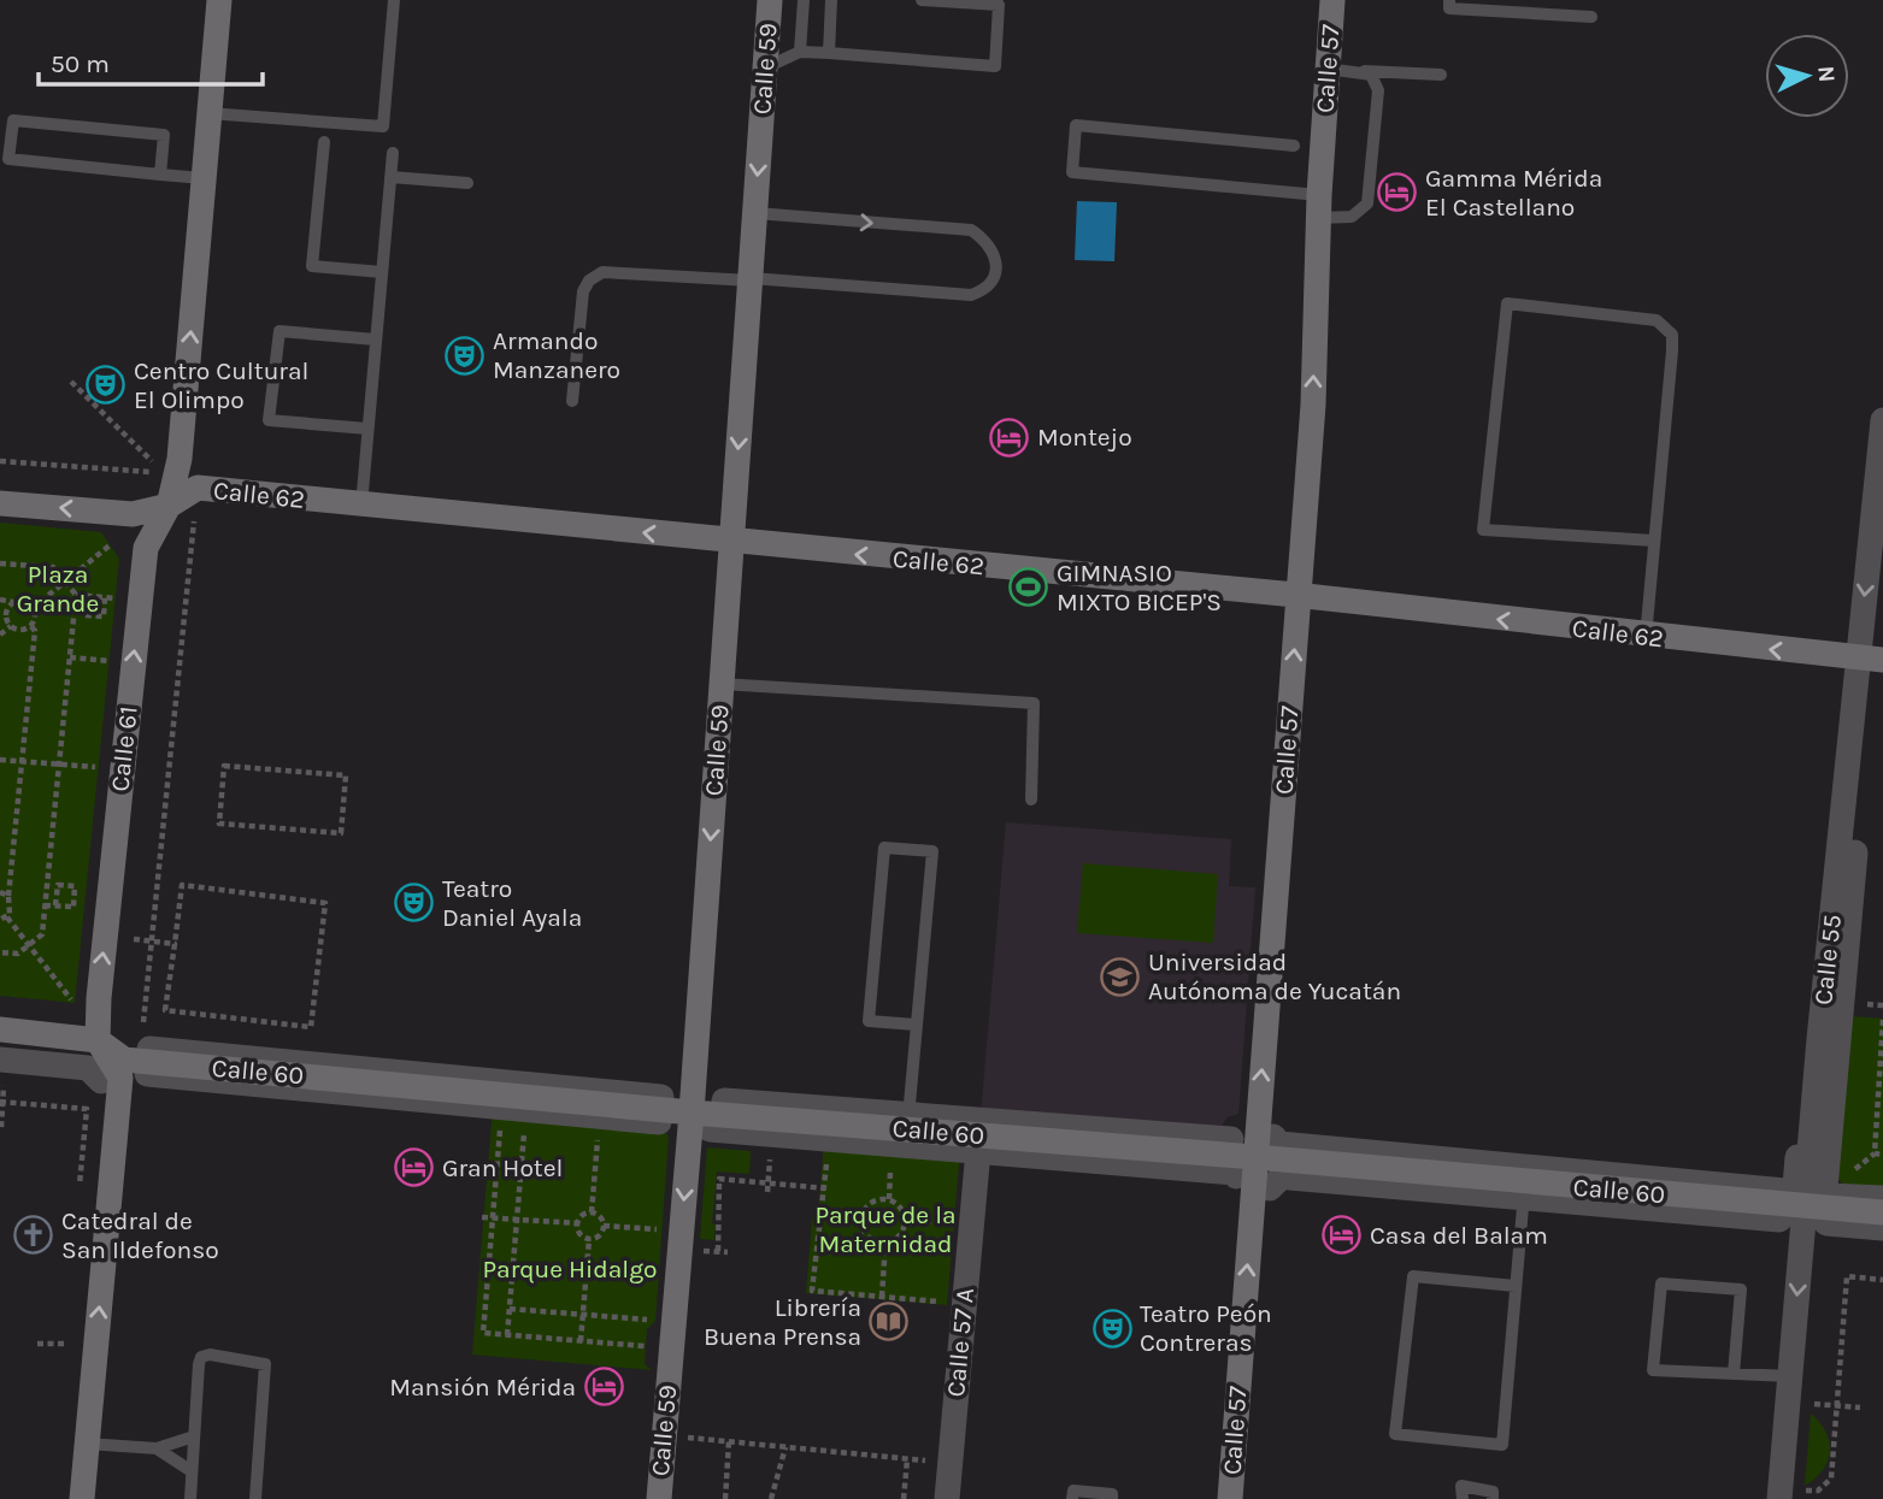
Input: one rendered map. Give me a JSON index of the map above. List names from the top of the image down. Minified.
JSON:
{"streets":{"main road":["Calle 59","Calle 57","Calle 62","Calle 61","Calle 60"],"street":["Calle 55","Calle 57 A"]},"crossings":[["Calle 59","Calle 62"],["Calle 59","Calle 60"],["Calle 57","Calle 62"],["Calle 57","Calle 60"],["Calle 62","Calle 61"],["Calle 62","Calle 55"],["Calle 61","Calle 60"],["Calle 55","Calle 60"],["Calle 60","Calle 57 A"]],"one_way":["Calle 59","Calle 57","Calle 62","Calle 61","Calle 55"],"parks":["Plaza Grande","Parque de la Maternidad","Parque Hidalgo"],"places":{"hotel":["Gamma Mérida El Castellano","Montejo","Gran Hotel","Casa del Balam","Mansión Mérida"],"theatre":["Armando Manzanero","Centro Cultural El Olimpo","Teatro Daniel Ayala","Teatro Peón Contreras"],"sports":["GIMNASIO MIXTO BICEP'S"],"school or university":["Universidad Autónoma de Yucatán"],"church":["Catedral de San Ildefonso"],"library":["Librería Buena Prensa"]},"scale_bar":"50 m","north":"right"}
